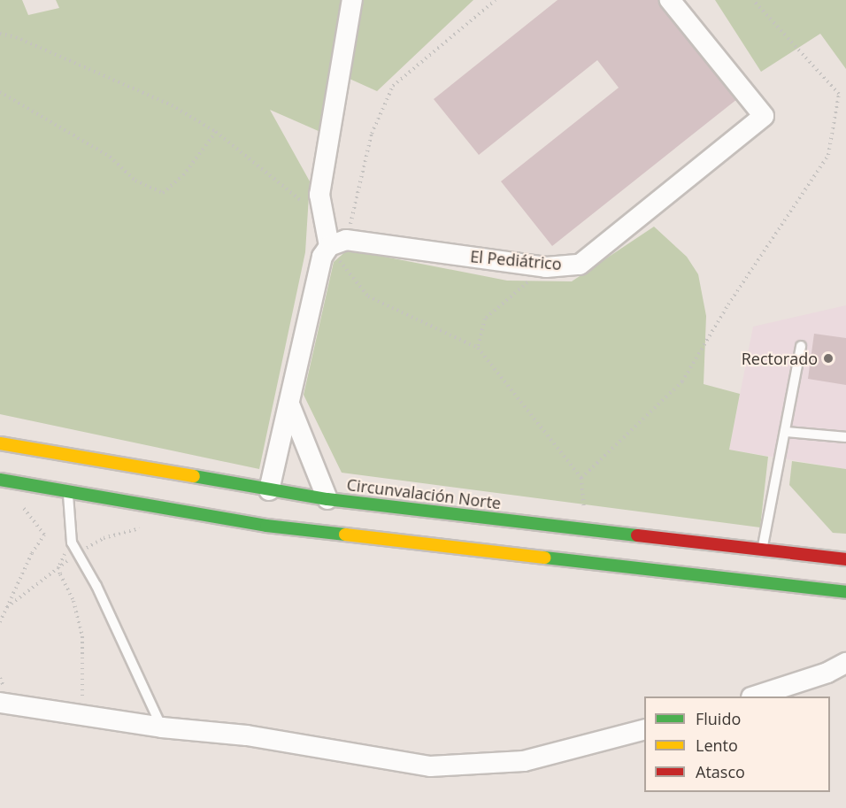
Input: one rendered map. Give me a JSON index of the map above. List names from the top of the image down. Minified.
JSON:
{"streets":{"highway":["Circunvalación Norte"],"street":["El Pediátrico"]},"places":["Rectorado"],"legend":["Fluido","Lento","Atasco"]}
